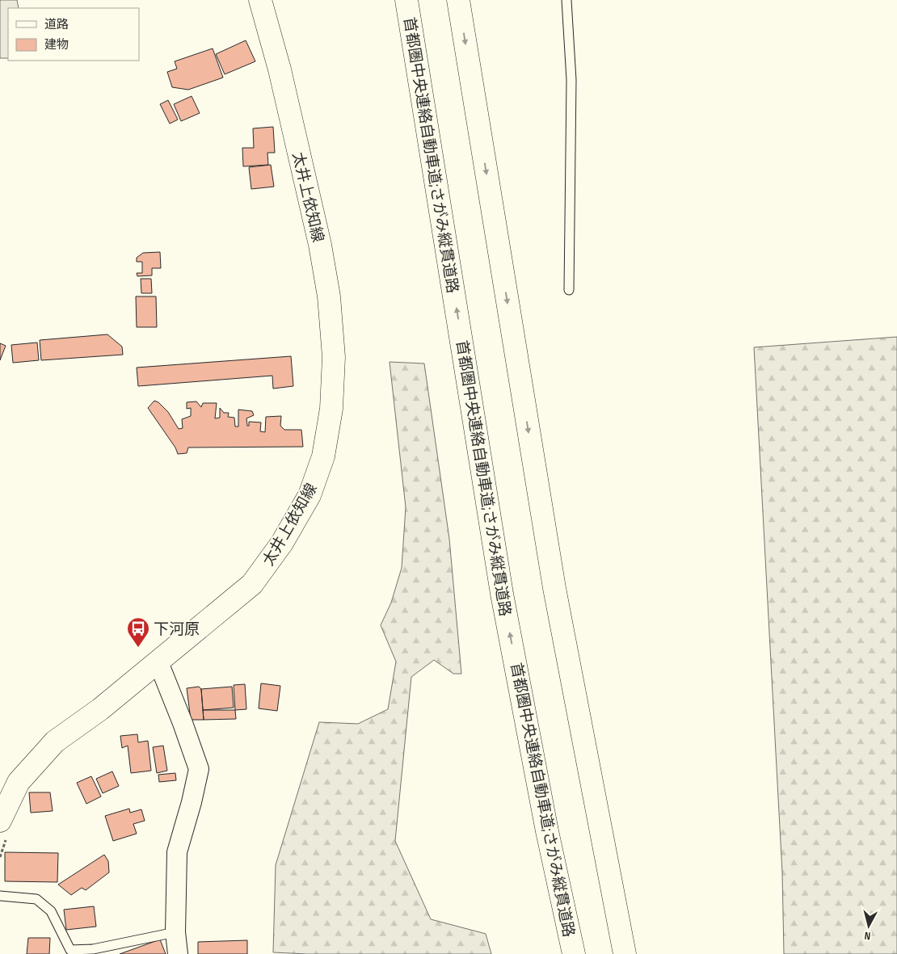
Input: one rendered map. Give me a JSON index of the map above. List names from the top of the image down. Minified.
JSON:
{"streets":{"main road":["首都圏中央連絡自動車道;さがみ縦貫道路","太井上依知線"]},"places":{"bus stop":["下河原"]},"legend":["道路","建物"],"north":"bottom"}
